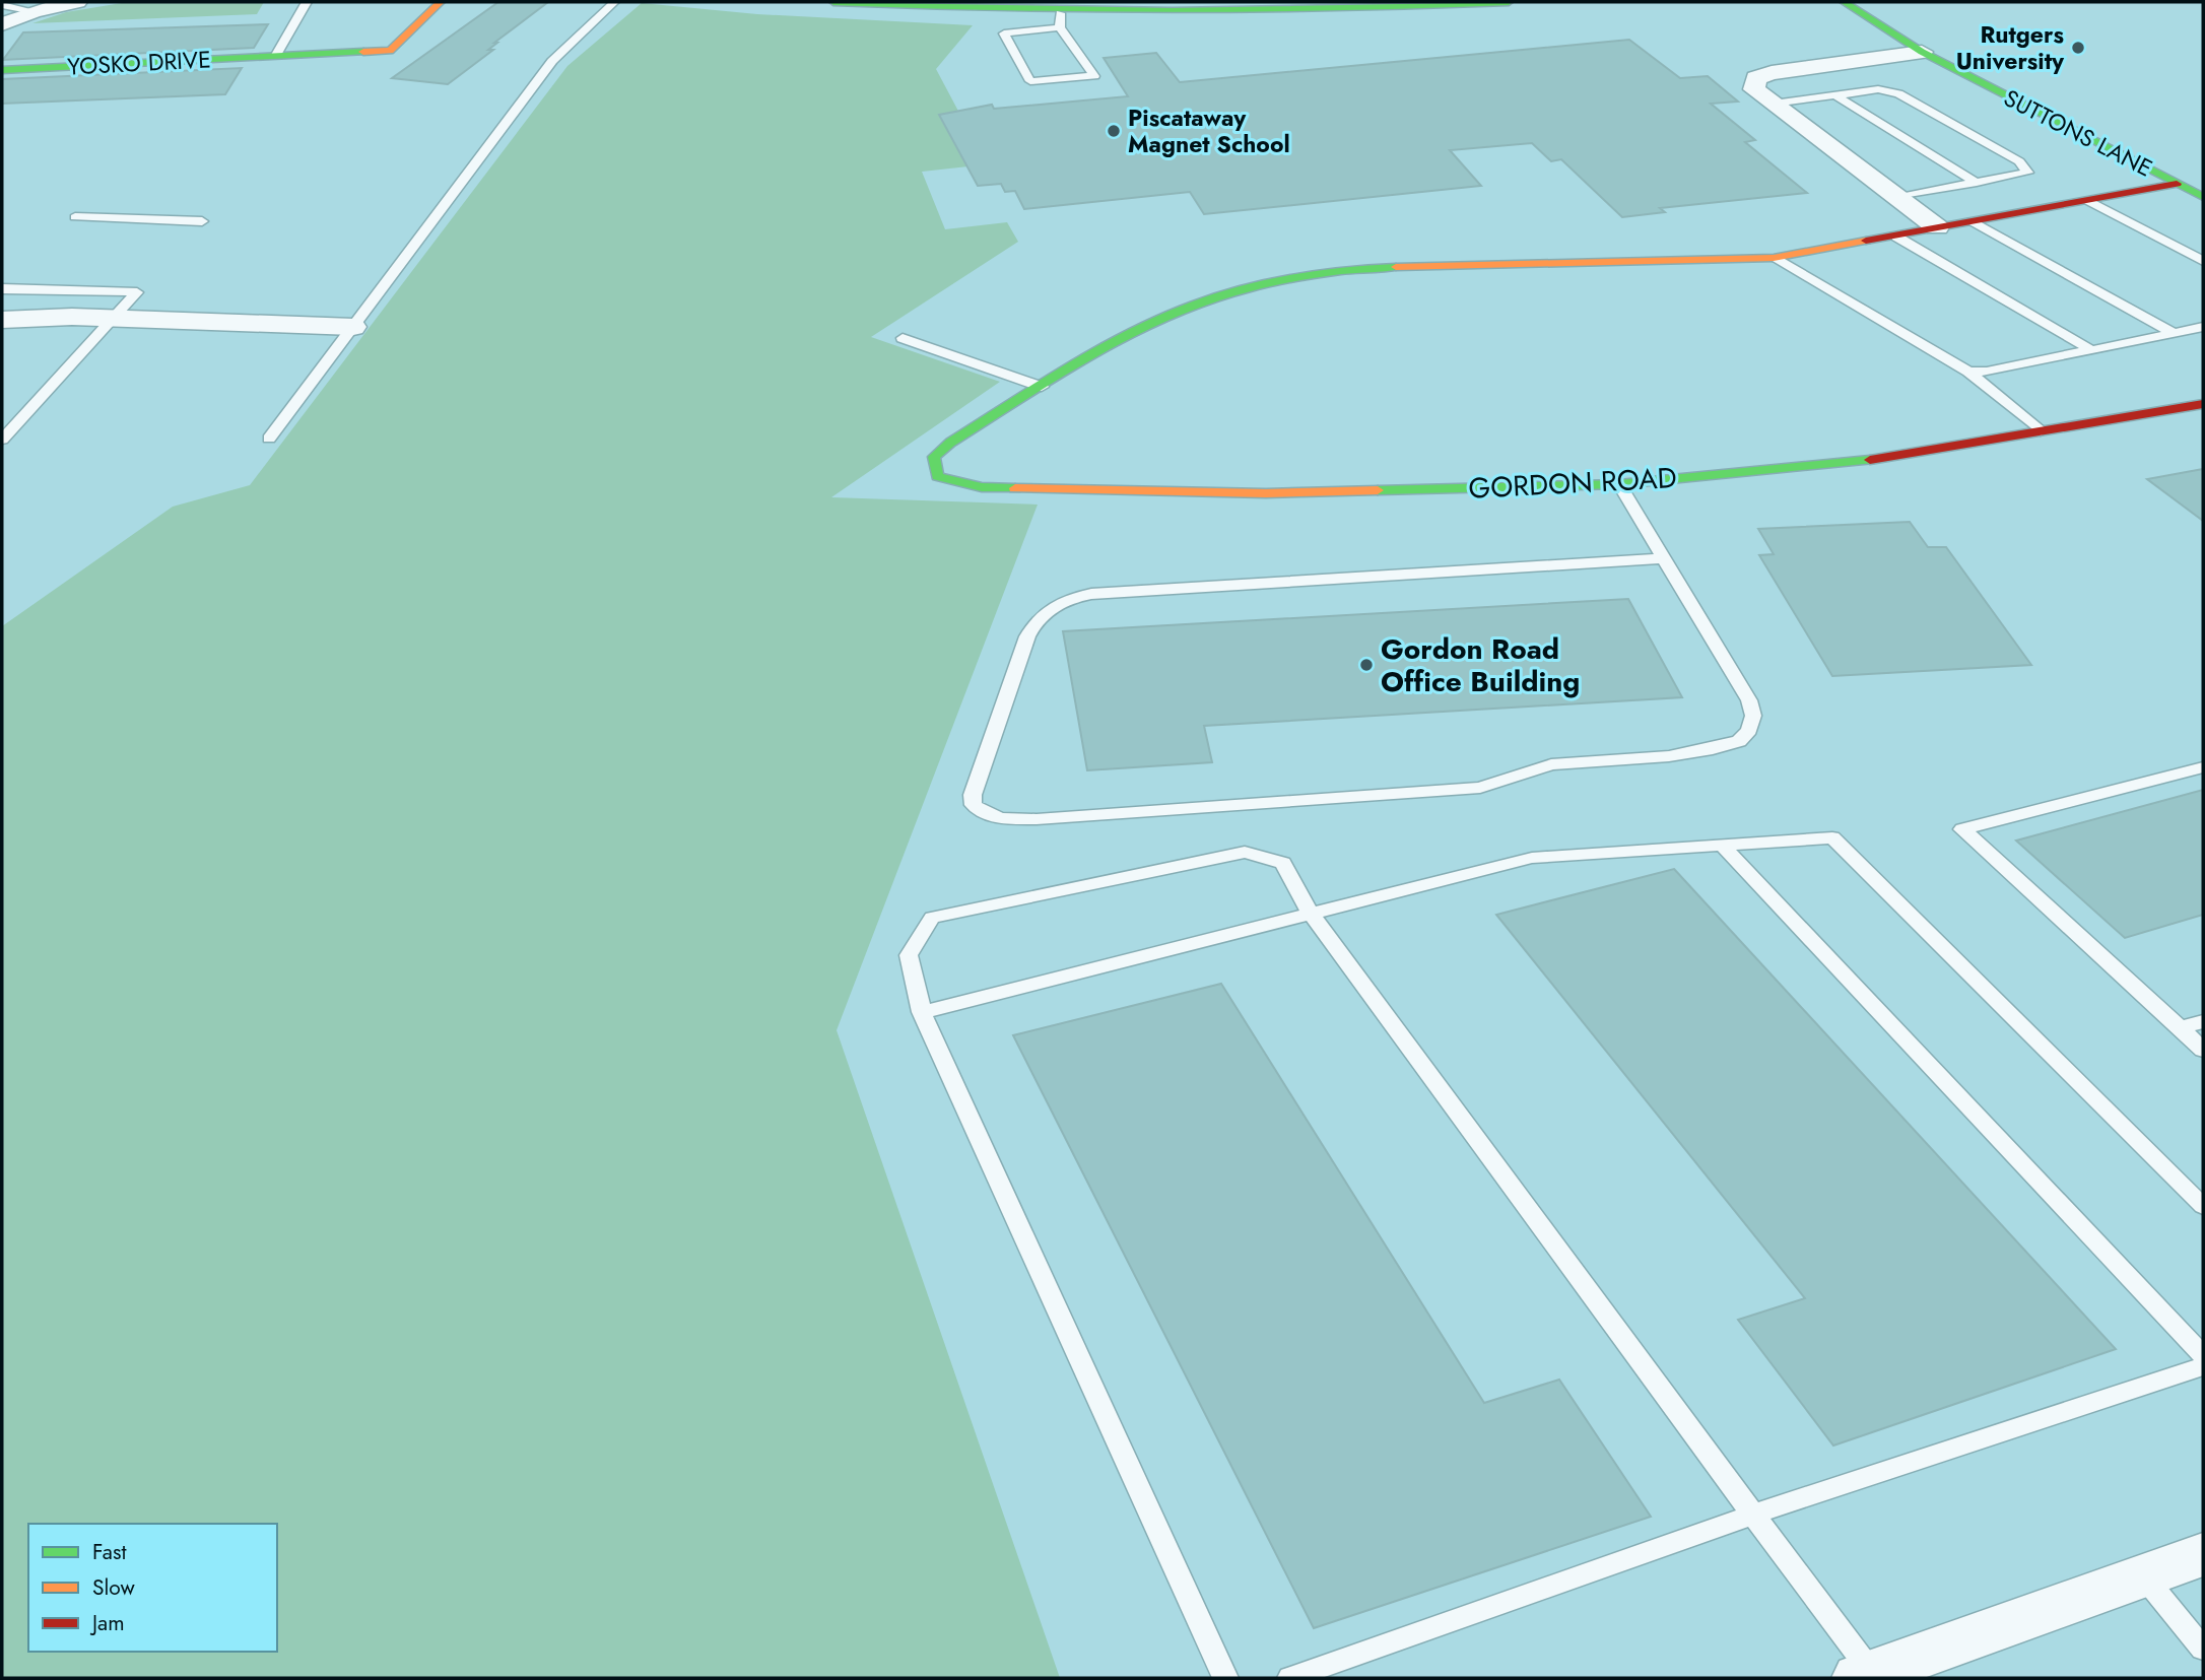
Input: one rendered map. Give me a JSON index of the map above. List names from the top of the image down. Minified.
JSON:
{"streets":{"street":["YOSKO DRIVE","SUTTONS LANE","GORDON ROAD"]},"places":["Rutgers University","Piscataway Magnet School","Gordon Road Office Building"],"legend":["Fast","Slow","Jam"]}
